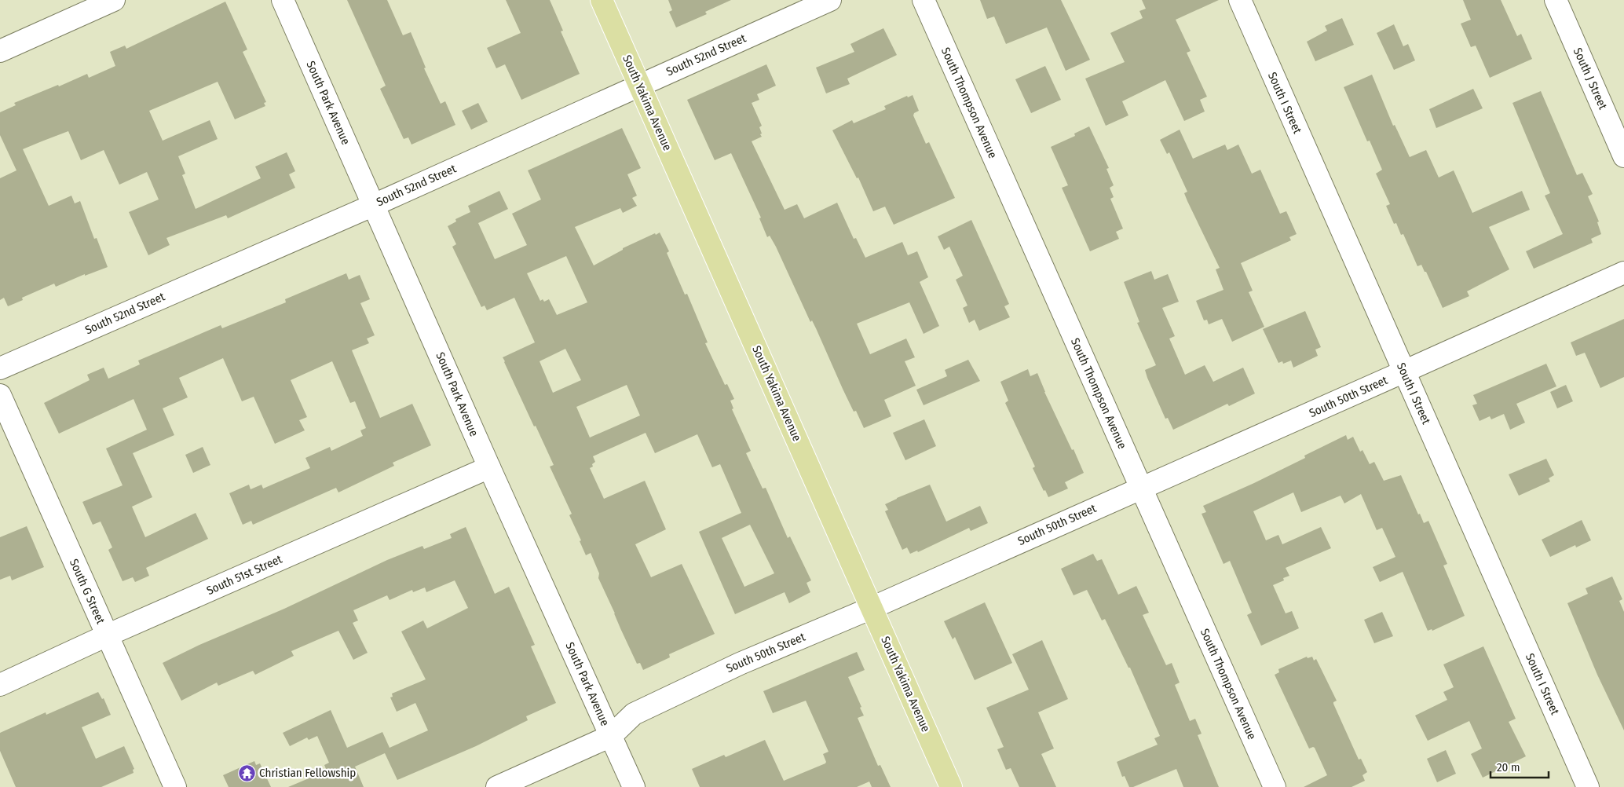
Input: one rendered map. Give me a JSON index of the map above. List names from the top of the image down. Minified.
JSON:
{"streets":{"main road":["South Yakima Avenue"],"street":["South 52nd Street","South J Street","South Park Avenue","South Thompson Avenue","South I Street","South 50th Street","South 51st Street","South G Street"]},"crossings":[["South 52nd Street","South Park Avenue"],["South 52nd Street","South Yakima Avenue"],["South Park Avenue","South 50th Street"],["South Park Avenue","South 51st Street"],["South Yakima Avenue","South 50th Street"],["South Thompson Avenue","South 50th Street"],["South I Street","South 50th Street"],["South 51st Street","South G Street"]],"places":{"temple":["Christian Fellowship"]},"scale_bar":"20 m"}
